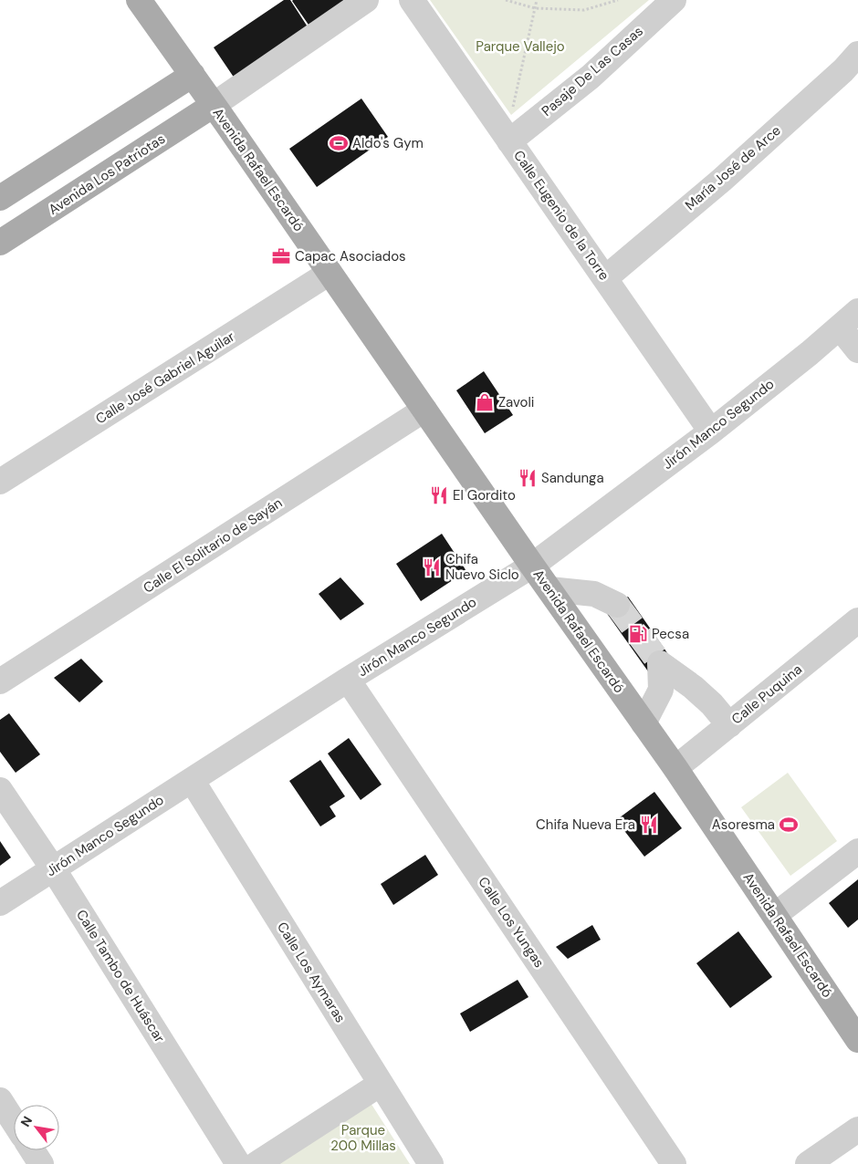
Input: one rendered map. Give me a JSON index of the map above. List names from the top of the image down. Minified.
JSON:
{"streets":{"main road":["Avenida Rafael Escardó","Avenida Los Patriotas"],"street":["Pasaje De Las Casas","María José de Arce","Calle Eugenio de la Torre","Calle José Gabriel Aguilar","Jirón Manco Segundo","Calle El Solitario de Sayán","Calle Puquina","Calle Los Yungas","Calle Los Aymaras","Calle Tambo de Huáscar"]},"crossings":[["Pasaje De Las Casas","Calle Eugenio de la Torre"],["María José de Arce","Calle Eugenio de la Torre"],["Avenida Rafael Escardó","Avenida Los Patriotas"],["Avenida Rafael Escardó","Calle José Gabriel Aguilar"],["Avenida Rafael Escardó","Jirón Manco Segundo"],["Avenida Rafael Escardó","Calle El Solitario de Sayán"],["Avenida Rafael Escardó","Calle Puquina"],["Calle Eugenio de la Torre","Jirón Manco Segundo"],["Jirón Manco Segundo","Calle Los Yungas"],["Jirón Manco Segundo","Calle Los Aymaras"],["Jirón Manco Segundo","Calle Tambo de Huáscar"]],"parks":["Parque Vallejo","Parque 200 Millas"],"places":{"sports":["Aldo's Gym","Asoresma"],"office":["Capac Asociados"],"shop":["Zavoli"],"restaurant":["Sandunga","El Gordito","Chifa Nuevo Siclo","Chifa Nueva Era"],"fuel station":["Pecsa"]},"north":"top left"}
